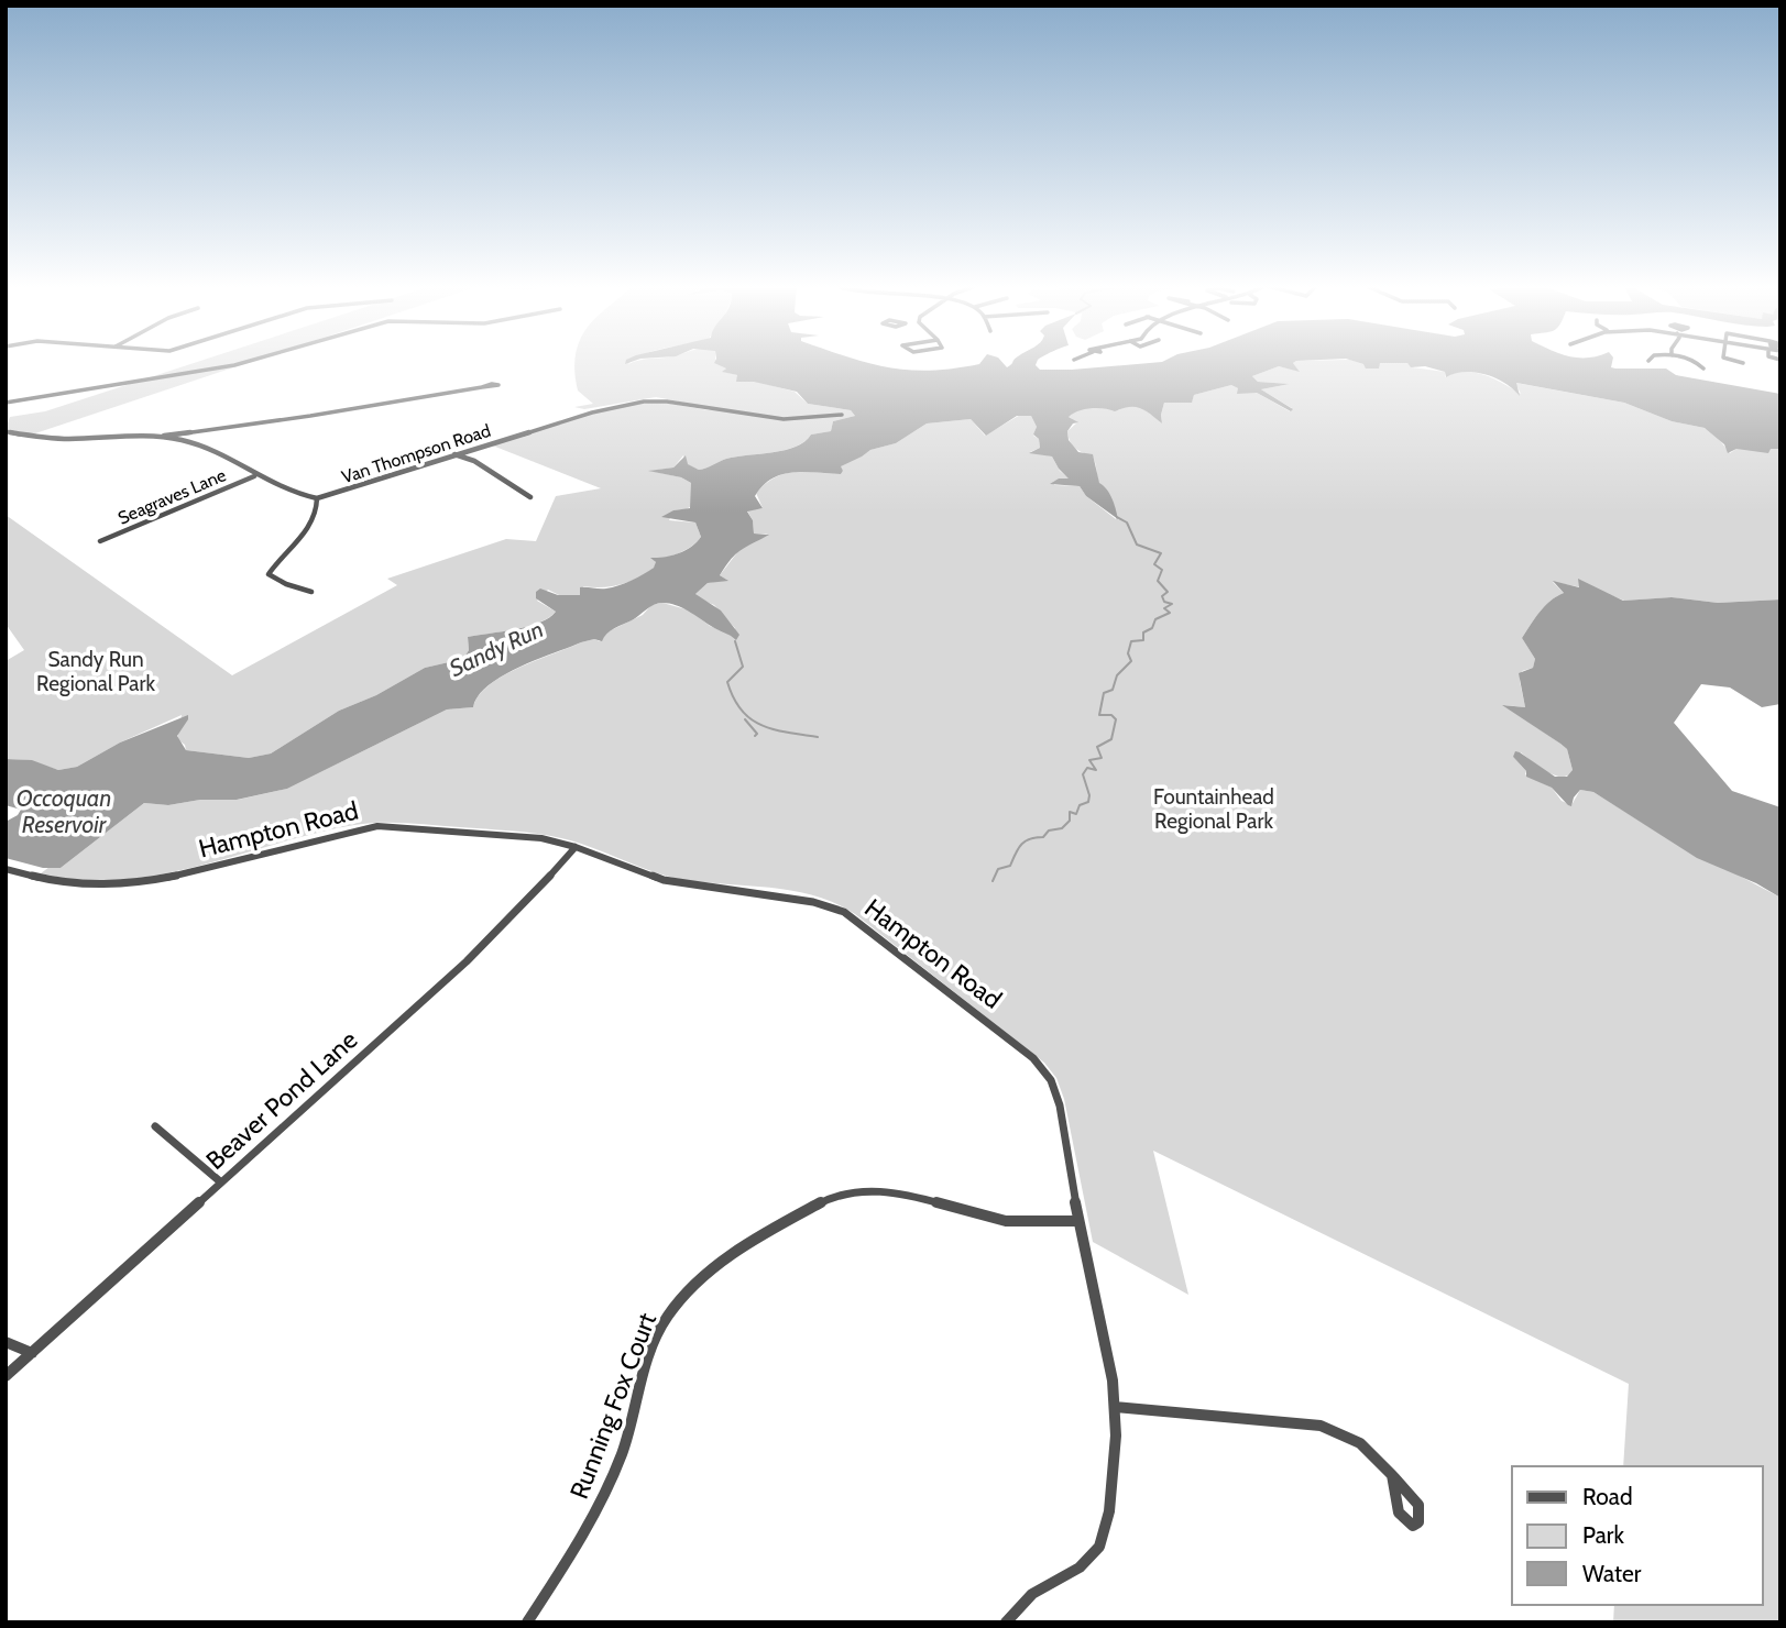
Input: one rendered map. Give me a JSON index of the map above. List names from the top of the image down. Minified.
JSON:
{"streets":{"street":["Van Thompson Road","Seagraves Lane","Hampton Road","Beaver Pond Lane","Running Fox Court"]},"crossings":[["Van Thompson Road","Seagraves Lane"],["Hampton Road","Beaver Pond Lane"],["Hampton Road","Running Fox Court"]],"water":["Sandy Run","Occoquan Reservoir"],"parks":["Sandy Run Regional Park","Fountainhead Regional Park"],"legend":["Road","Park","Water"]}
